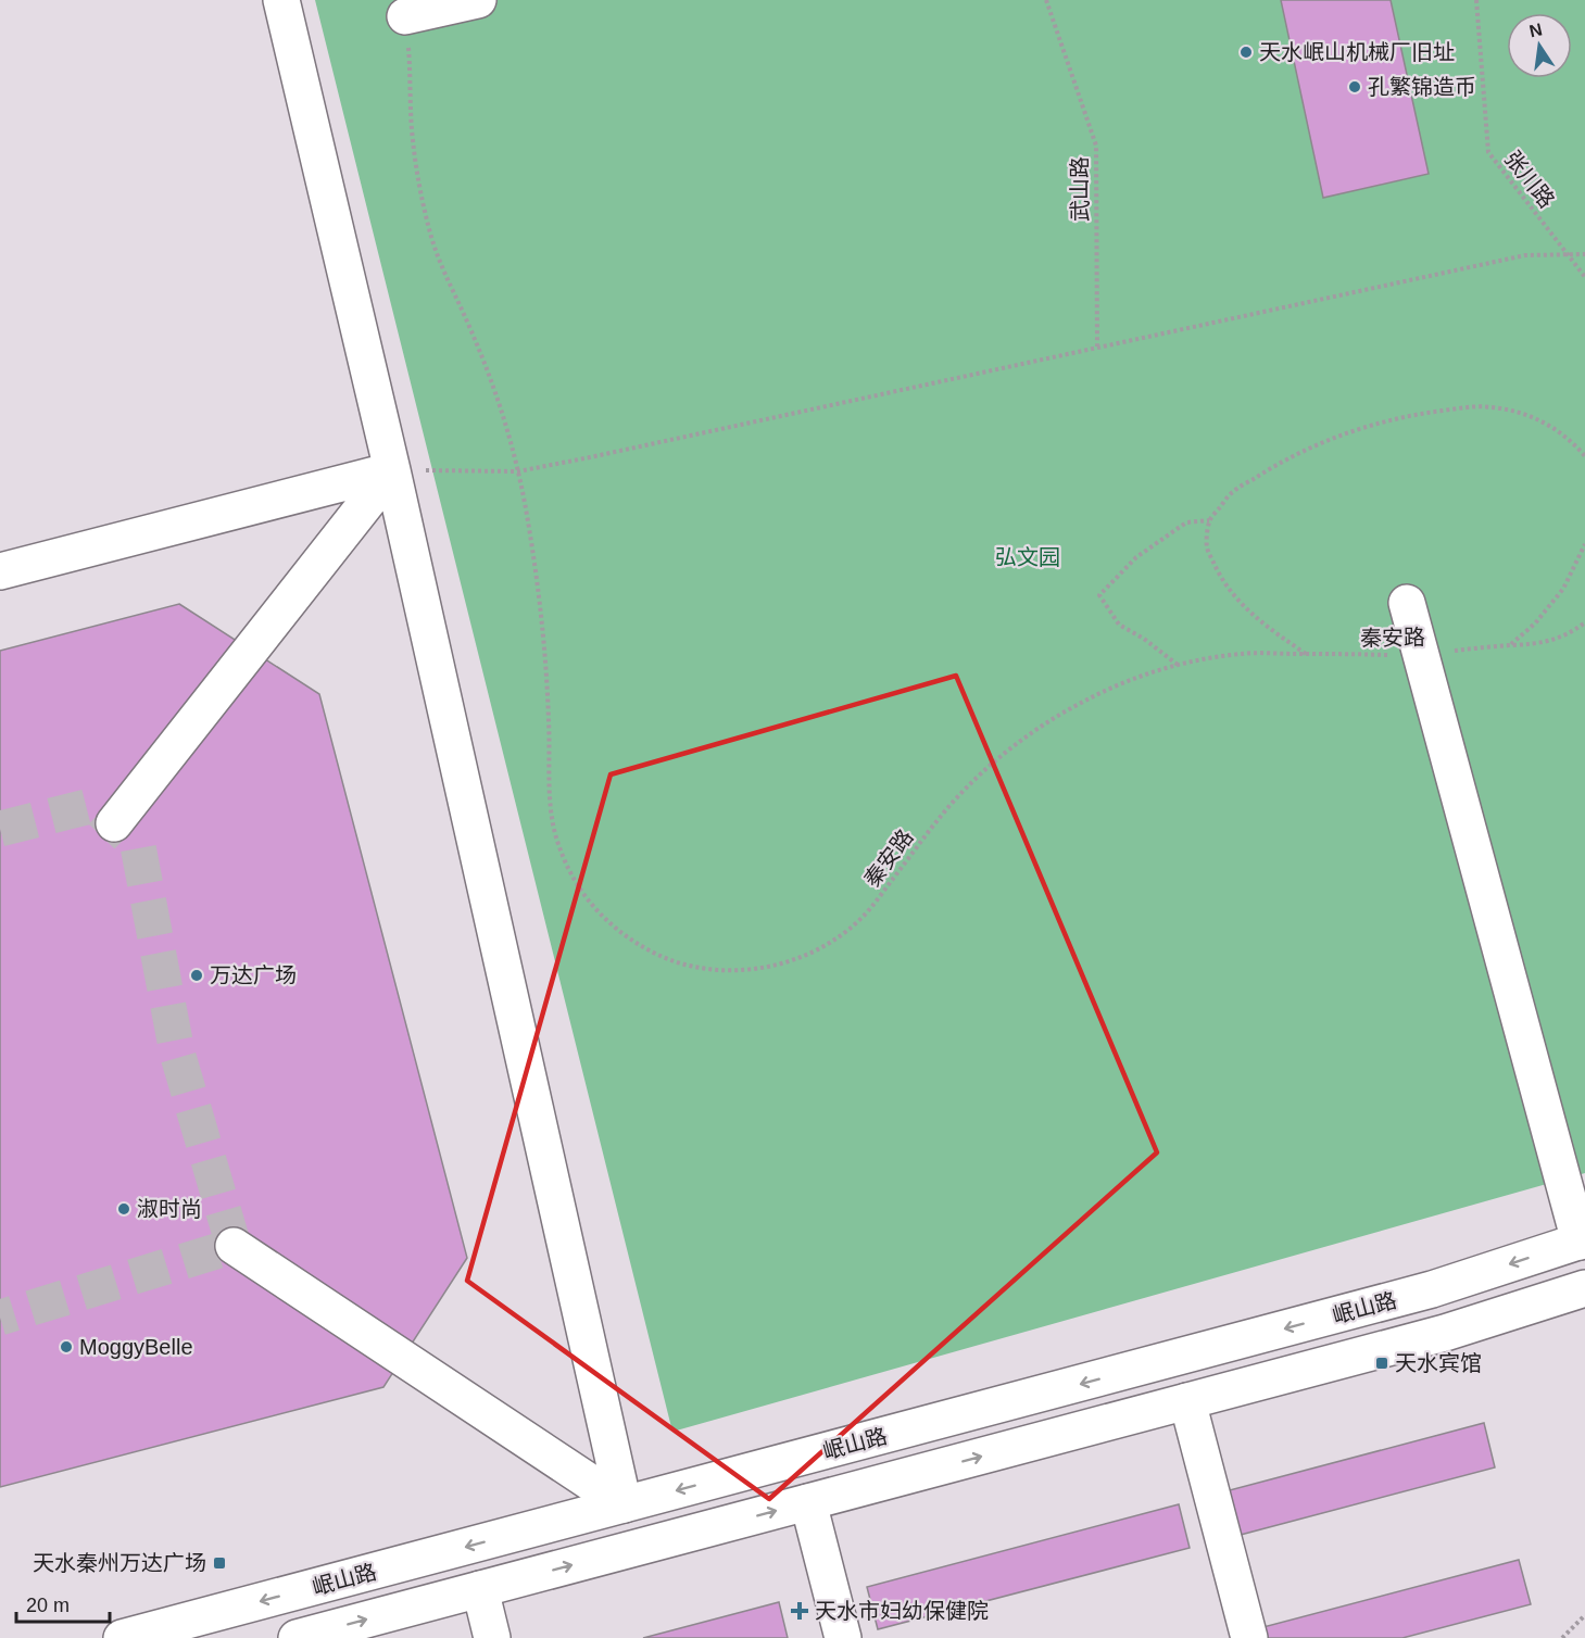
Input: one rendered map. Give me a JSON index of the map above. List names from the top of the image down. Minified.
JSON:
{"streets":{"street":["岷山路"],"path":["张川路","武山路","秦安路"]},"parks":["弘文园"],"places":{"other":["天水岷山机械厂旧址","孔繁锦造币","万达广场","淑时尚","MoggyBelle"],"transit":["天水宾馆","天水秦州万达广场"],"health":["天水市妇幼保健院"]},"scale_bar":"20 m","north":"top"}
